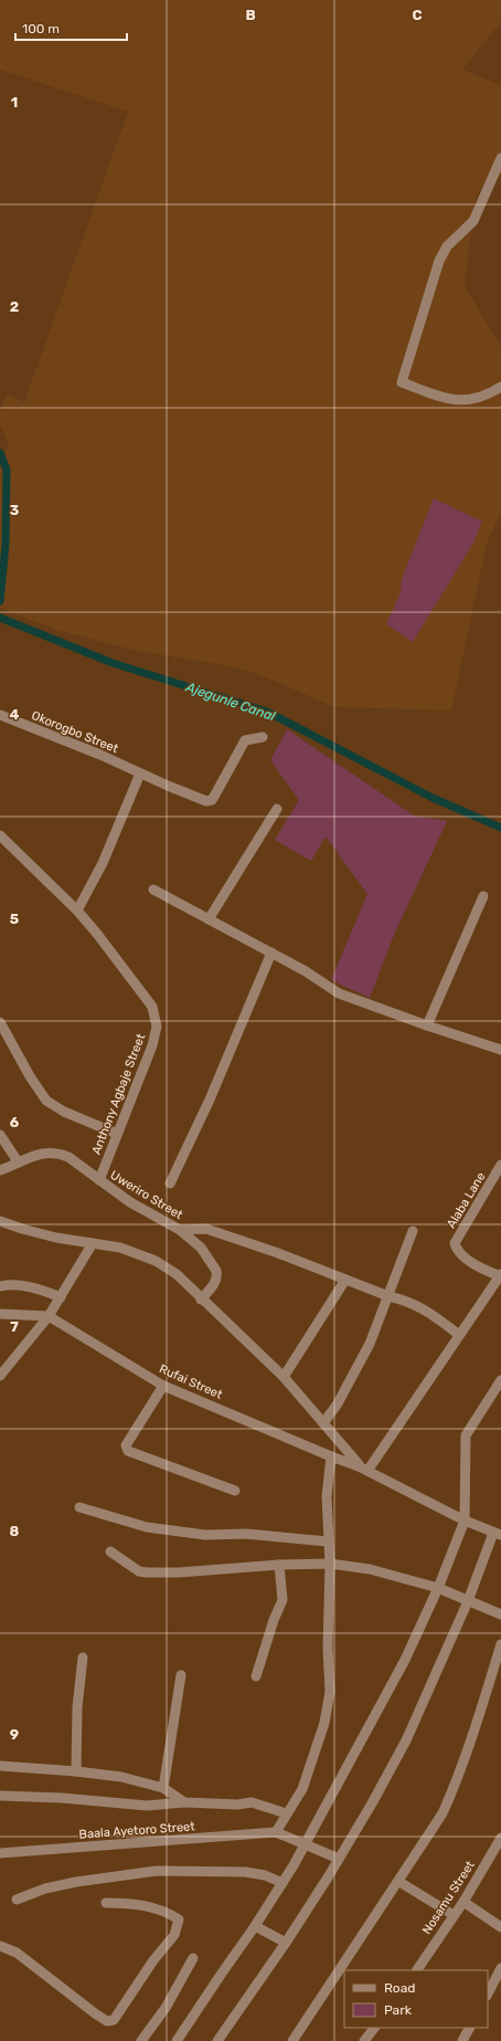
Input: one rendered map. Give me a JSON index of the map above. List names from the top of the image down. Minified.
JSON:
{"streets":{"street":["Okorogbo Street","Anthony Agbaje Street","Uweriro Street","Alaba Lane","Rufai Street","Baala Ayetoro Street","Nosamu Street"]},"crossings":[["Anthony Agbaje Street","Uweriro Street"]],"water":["Ajegunle Canal"],"legend":["Road","Park"],"scale_bar":"100 m","grid":{"columns":["B","C"],"rows":["1","2","3","4","5","6","7","8","9"]}}
